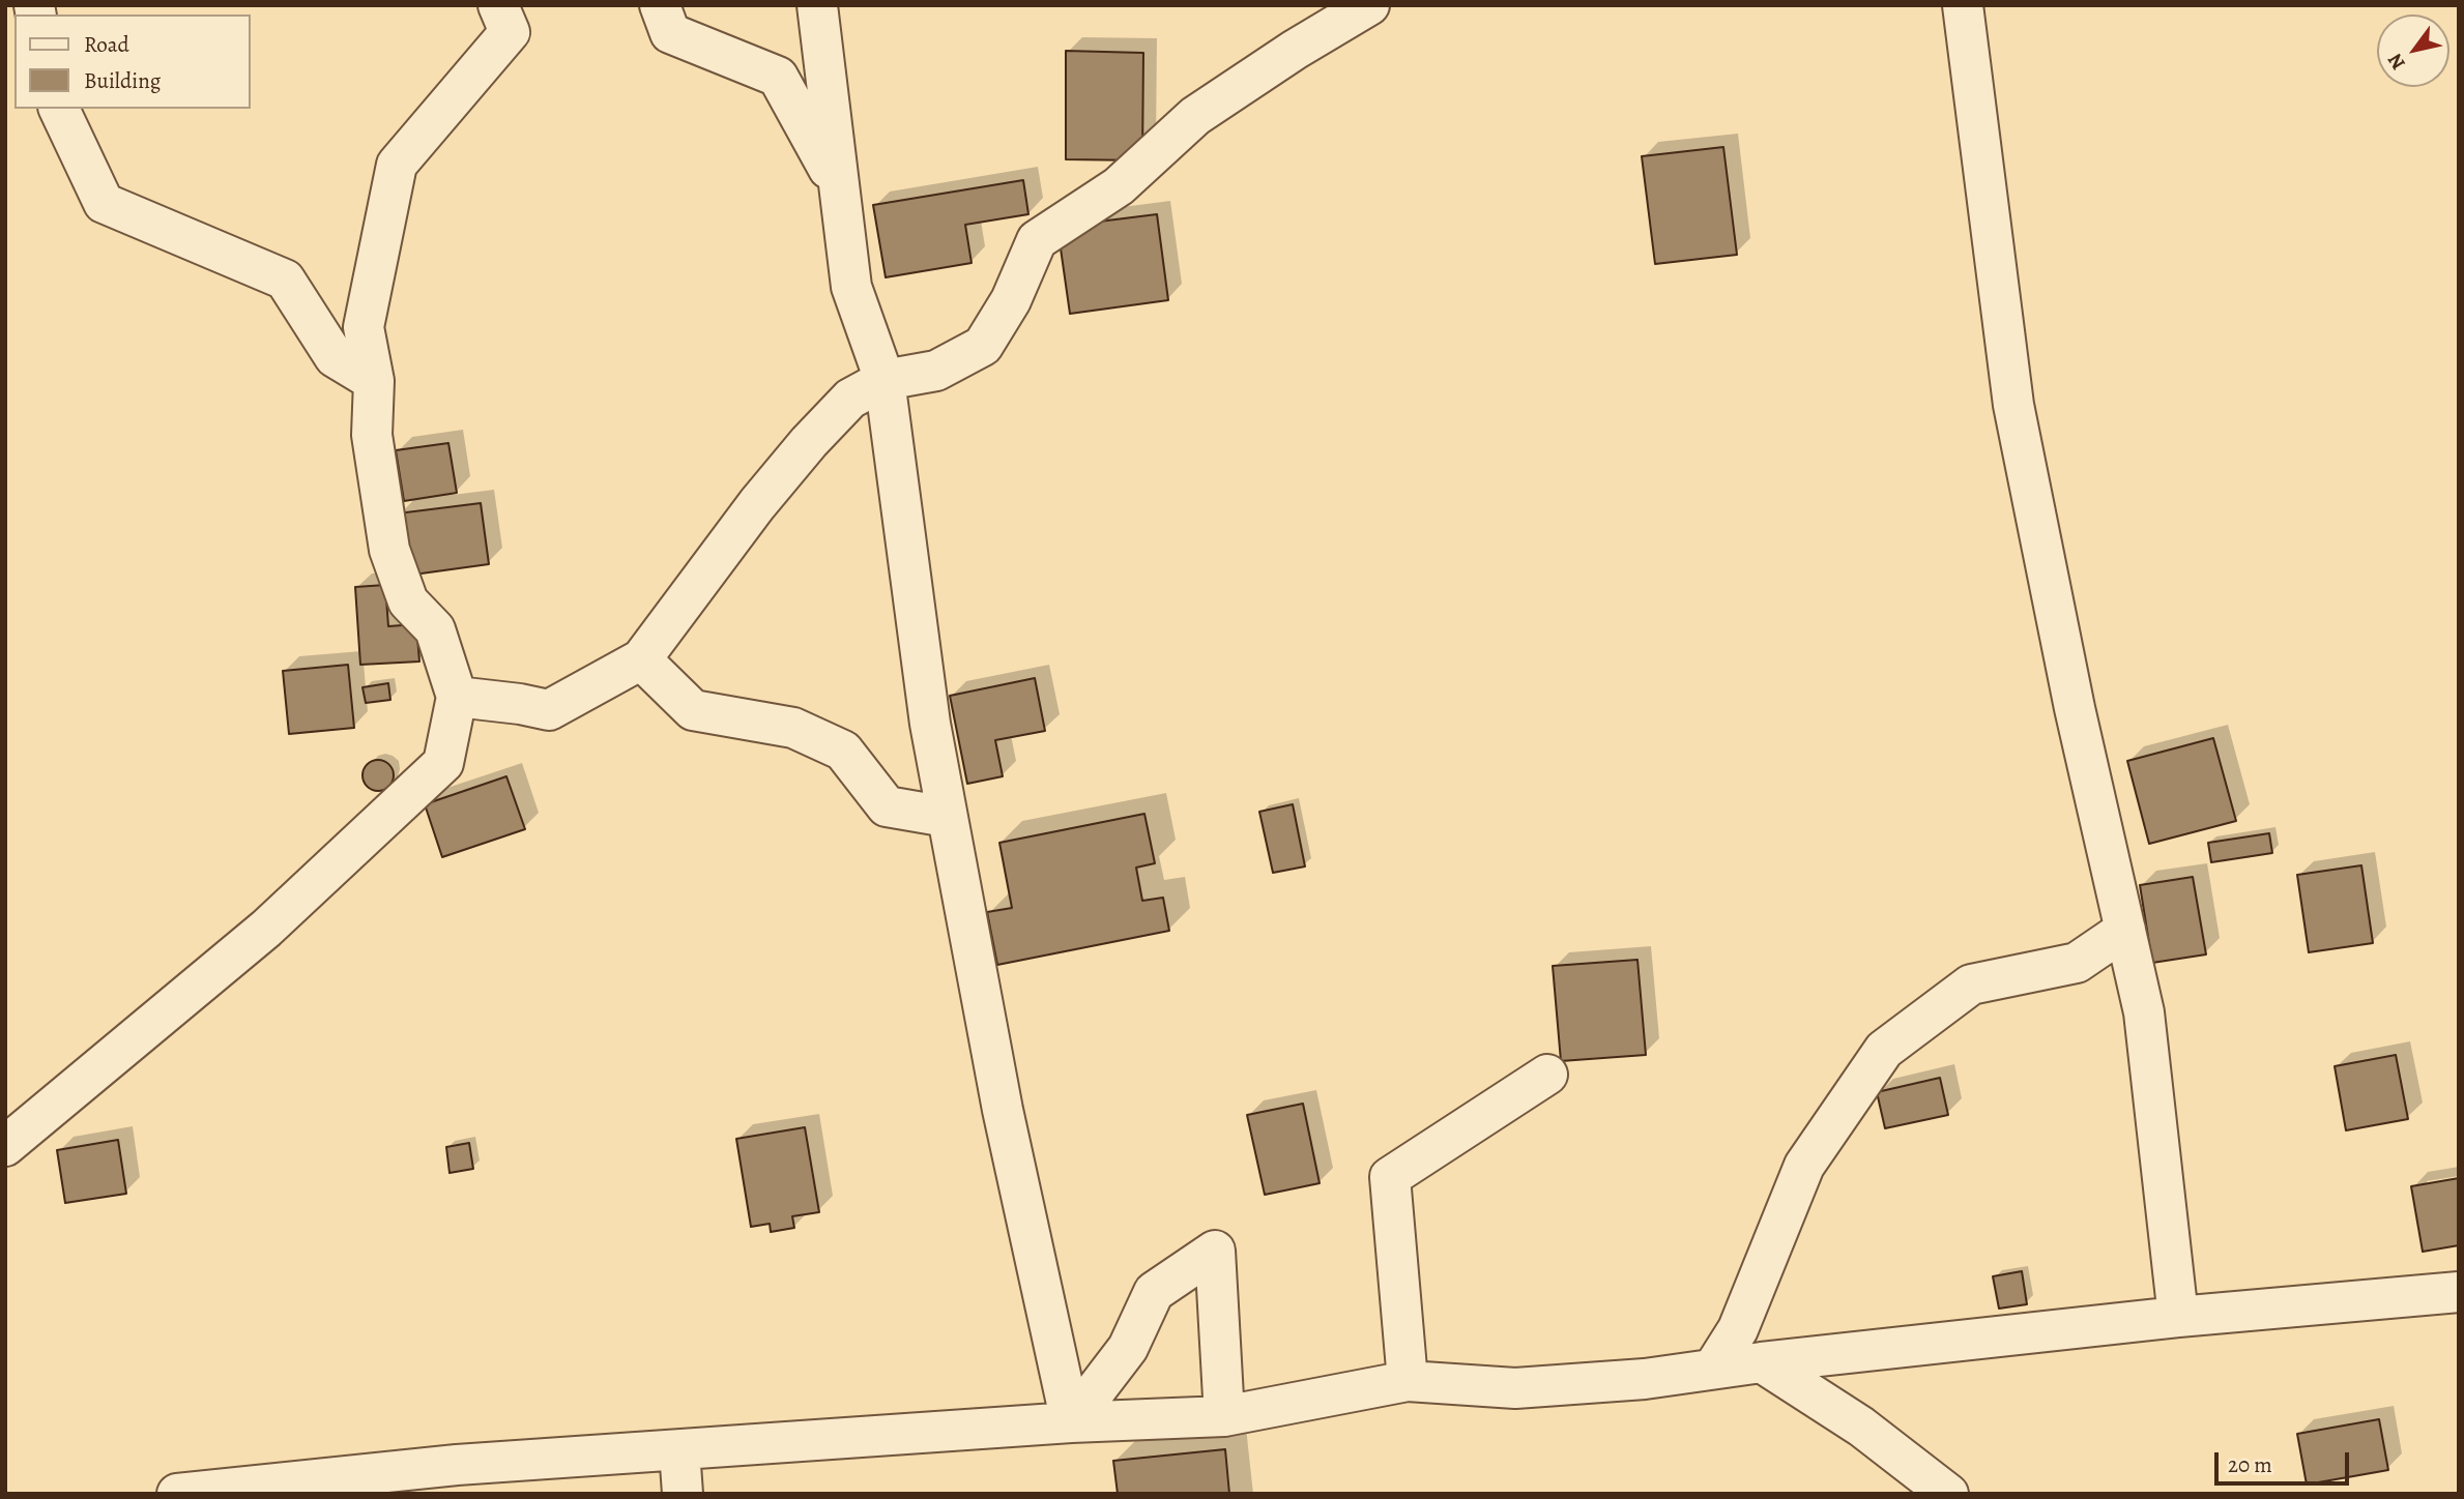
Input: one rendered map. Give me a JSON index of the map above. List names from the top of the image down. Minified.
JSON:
{"legend":["Road","Building"],"scale_bar":"20 m","north":"bottom left"}
